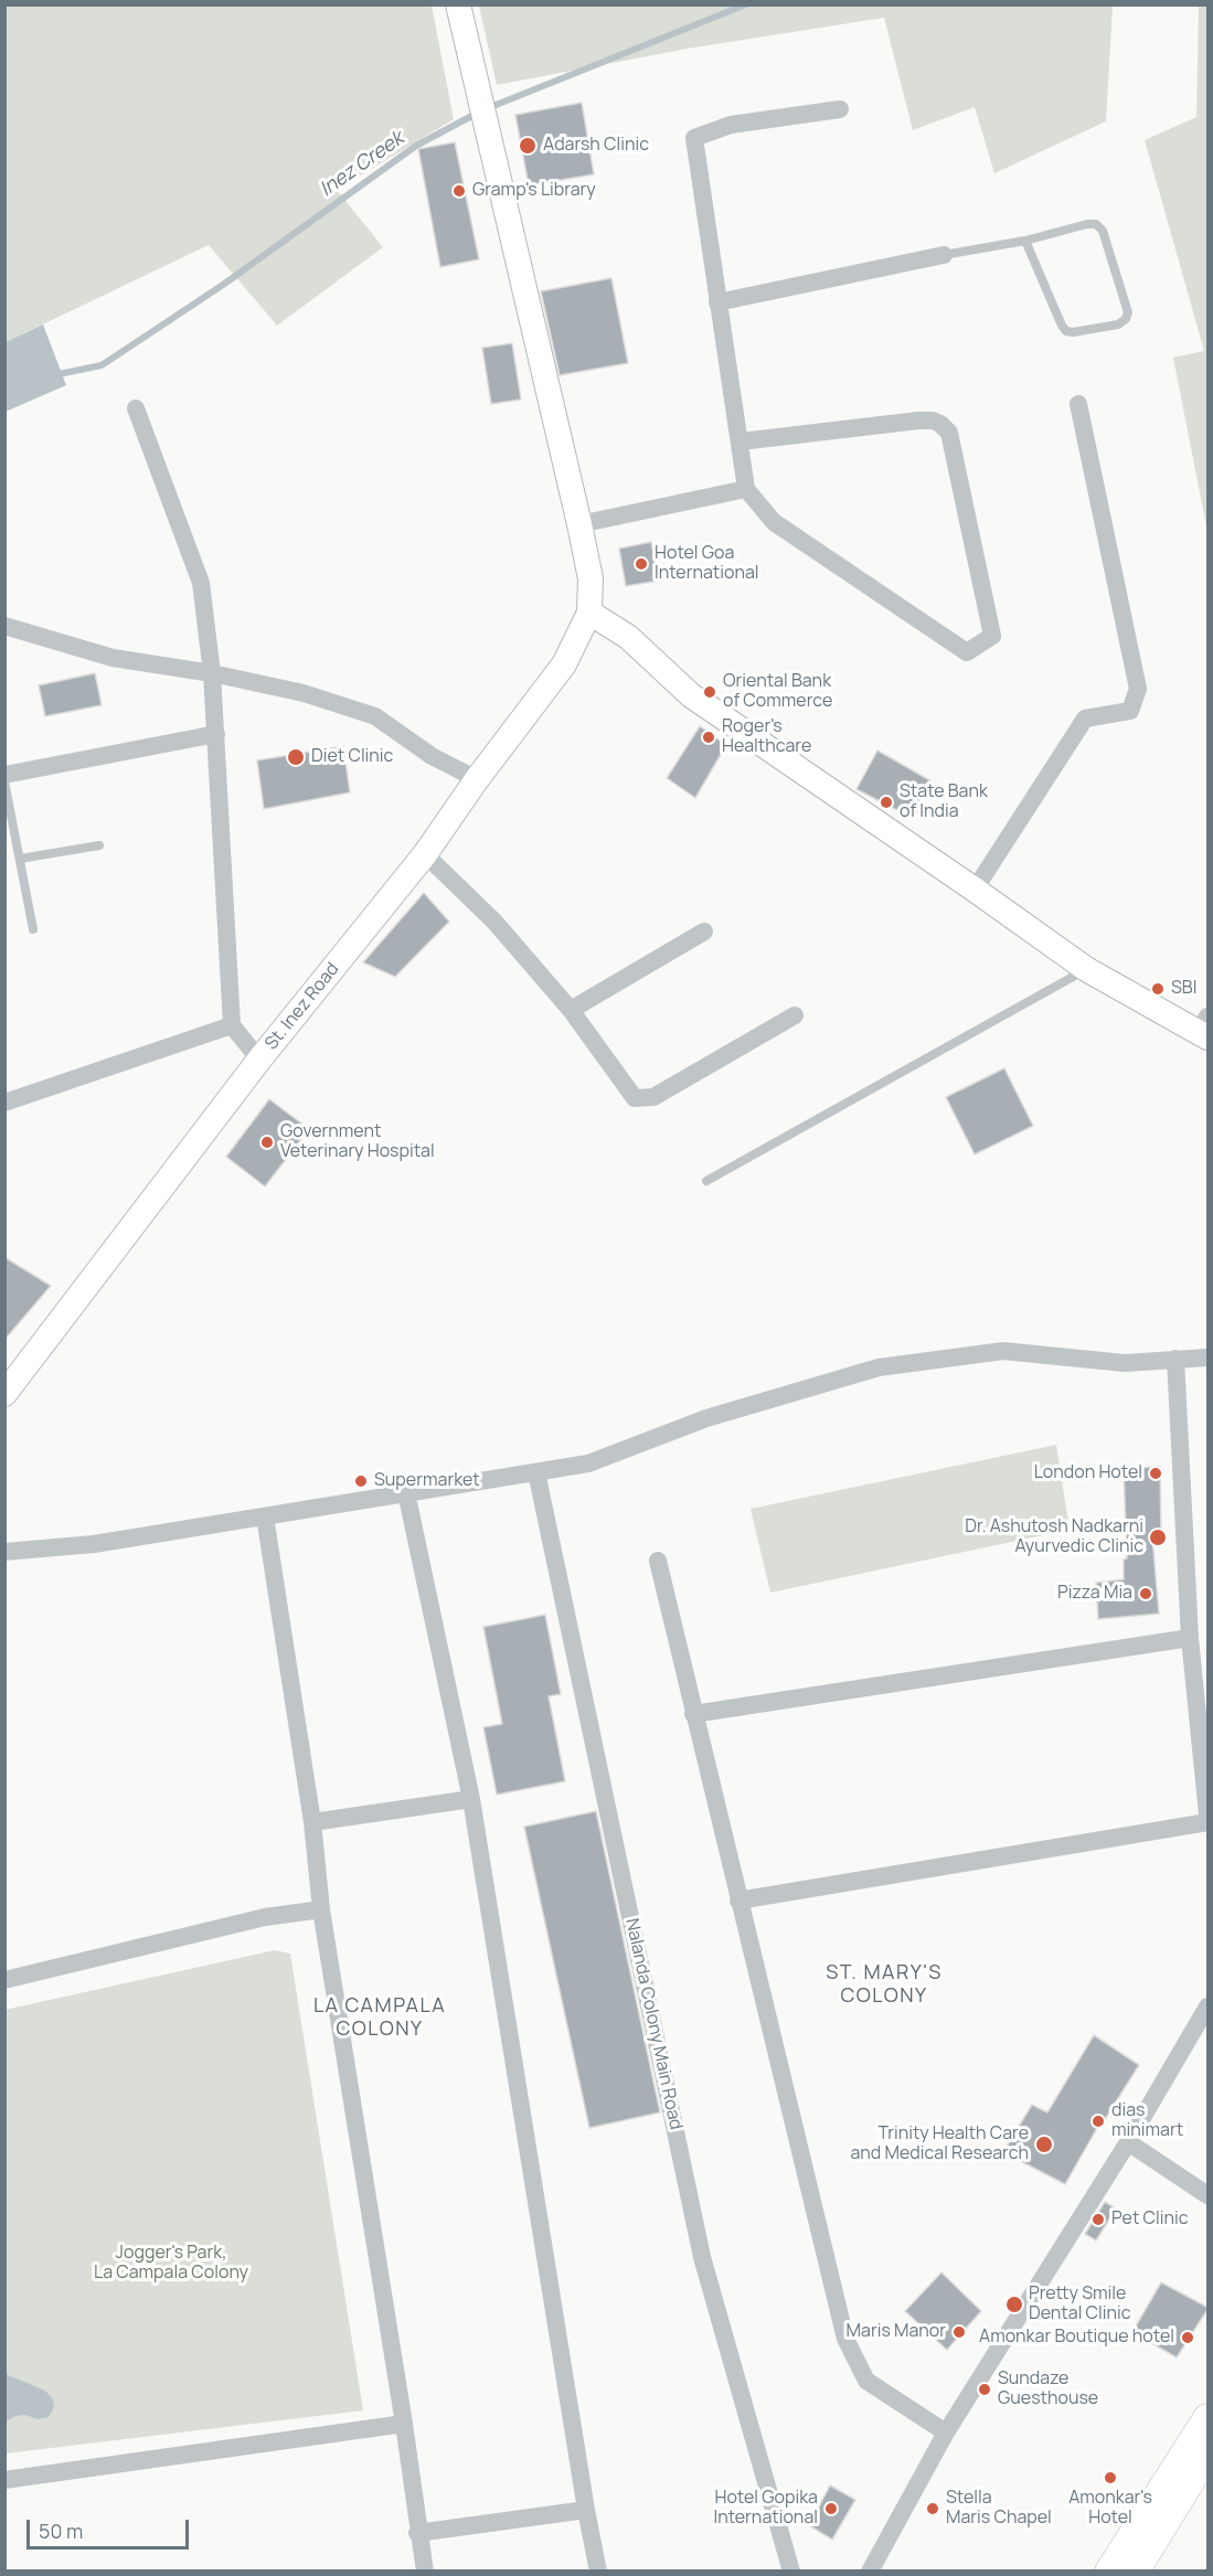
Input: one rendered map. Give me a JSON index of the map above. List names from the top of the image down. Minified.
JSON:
{"streets":{"main road":["St. Inez Road"],"street":["Nalanda Colony Main Road"]},"districts":["ST. MARY'S COLONY","LA CAMPALA COLONY"],"water":["Inez Creek"],"parks":["Jogger's Park, La Campala Colony"],"places":["Adarsh Clinic","Gramp's Library","Hotel Goa International","Oriental Bank of Commerce","Roger's Healthcare","Diet Clinic","State Bank of India","SBI","Government Veterinary Hospital","London Hotel","Supermarket","Dr. Ashutosh Nadkarni Ayurvedic Clinic","Pizza Mia","dias minimart","Trinity Health Care and Medical Research","Pet Clinic","Pretty Smile Dental Clinic","Maris Manor","Amonkar Boutique hotel","Sundaze Guesthouse","Amonkar's Hotel","Hotel Gopika International","Stella Maris Chapel"],"scale_bar":"50 m"}
